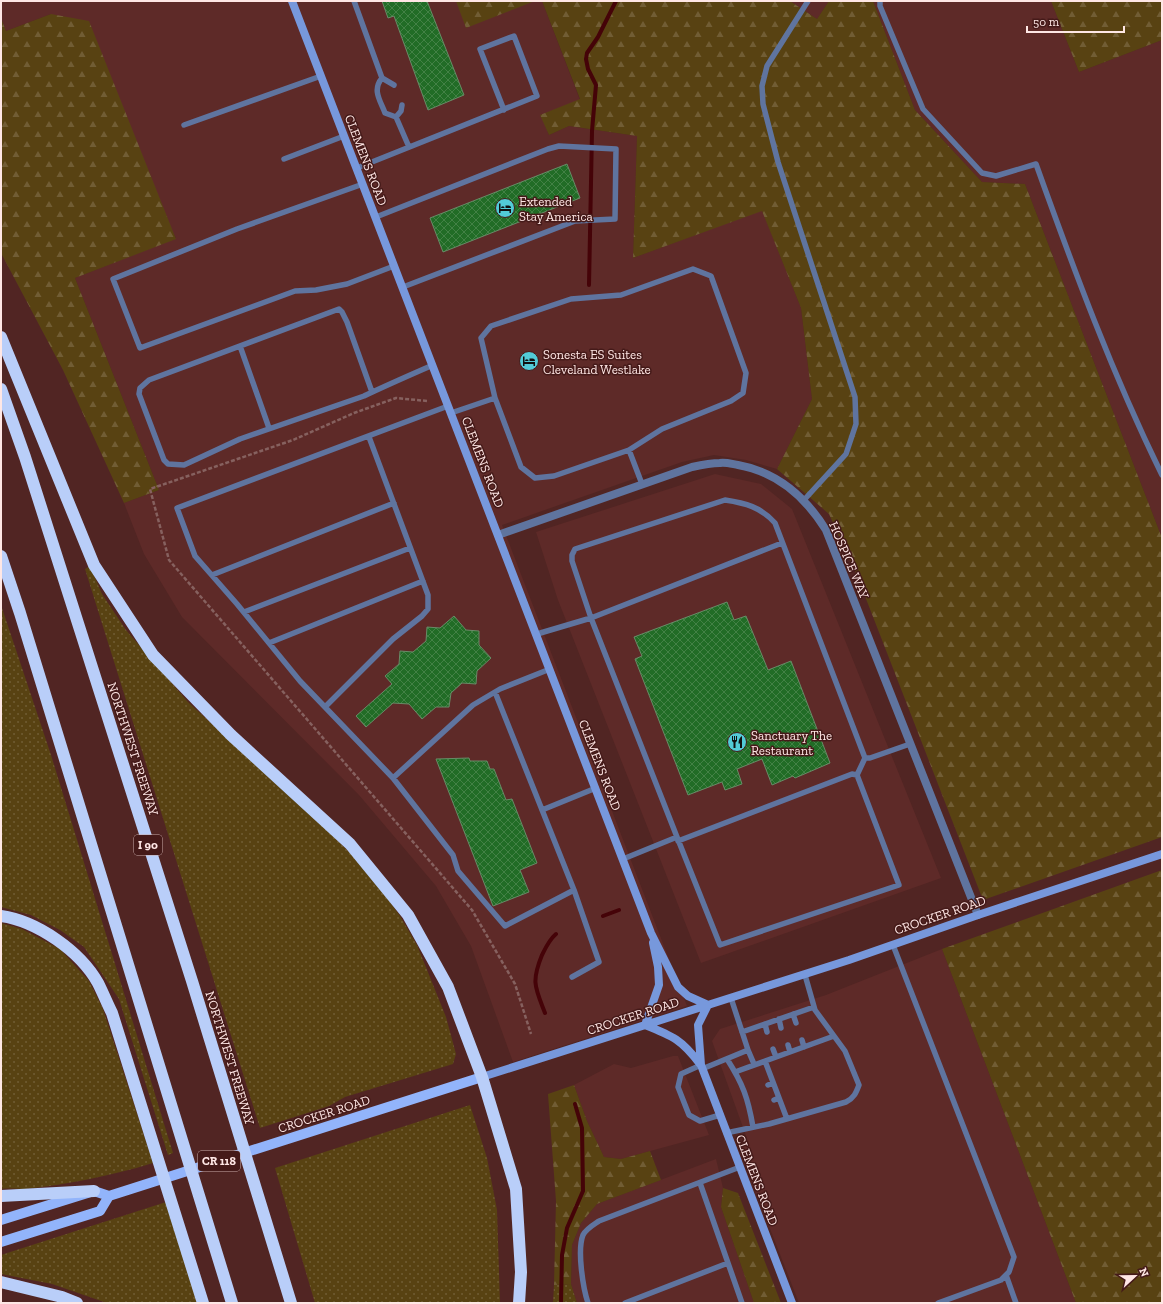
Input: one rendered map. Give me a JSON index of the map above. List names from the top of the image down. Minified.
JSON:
{"streets":{"highway":["NORTHWEST FREEWAY","I 90"],"main road":["CROCKER ROAD","CR 118"],"street":["CLEMENS ROAD","HOSPICE WAY"]},"crossings":[["CLEMENS ROAD","HOSPICE WAY"],["CLEMENS ROAD","CROCKER ROAD"],["HOSPICE WAY","CROCKER ROAD"]],"places":{"hotel":["Extended Stay America","Sonesta ES Suites Cleveland Westlake"],"restaurant":["Sanctuary The Restaurant"]},"scale_bar":"50 m","north":"right"}
